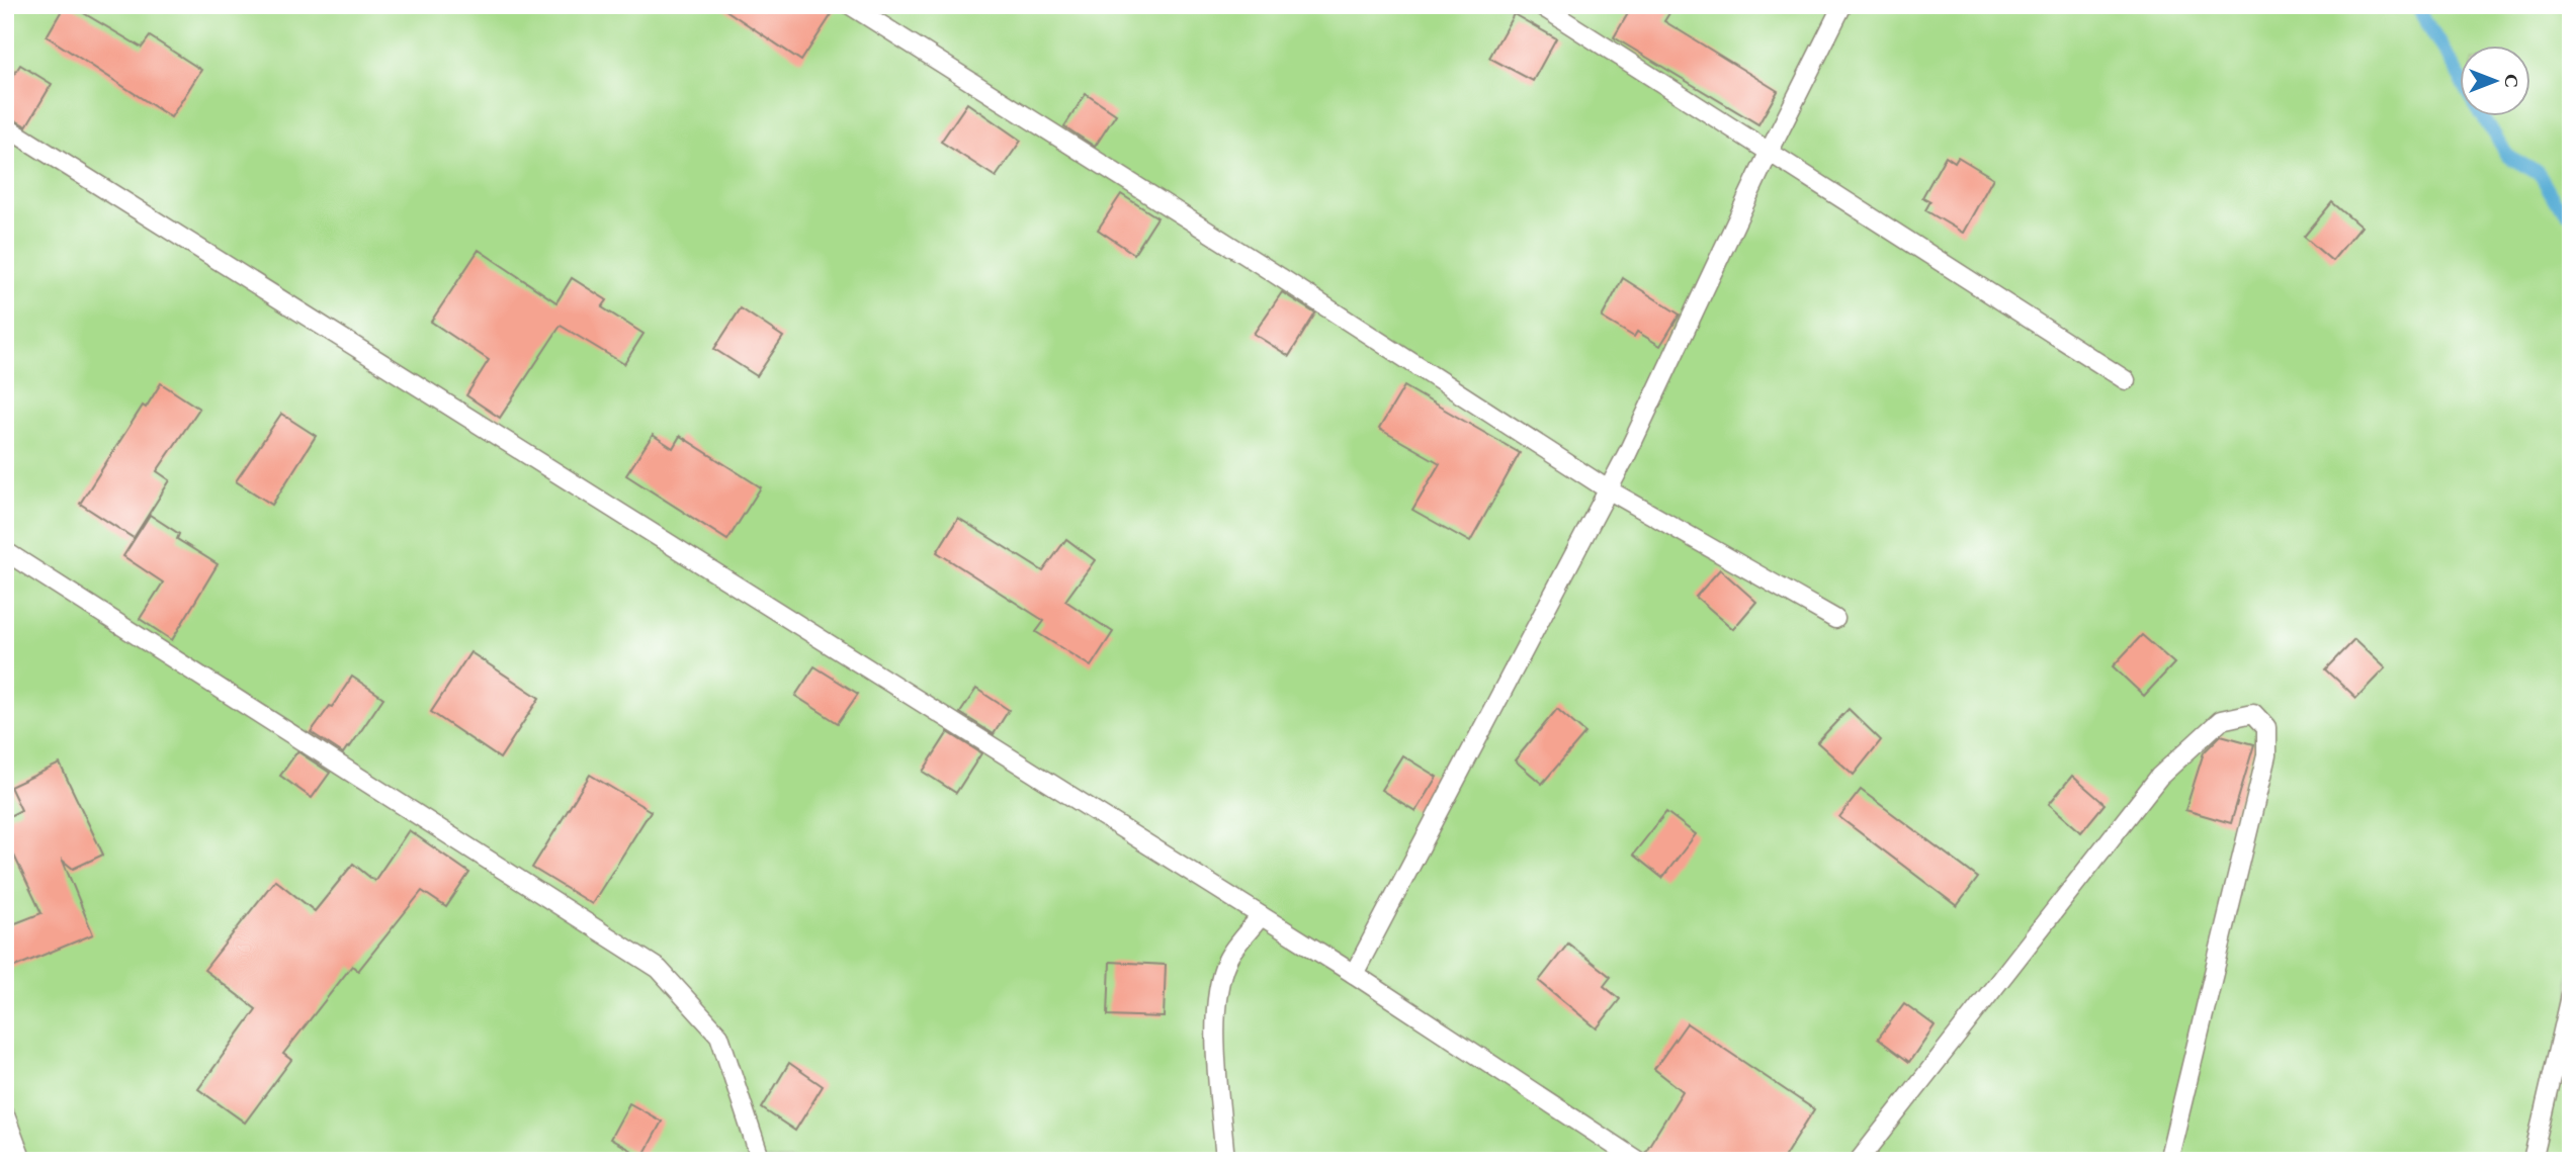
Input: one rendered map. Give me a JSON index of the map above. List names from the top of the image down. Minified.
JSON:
{"north":"right"}
